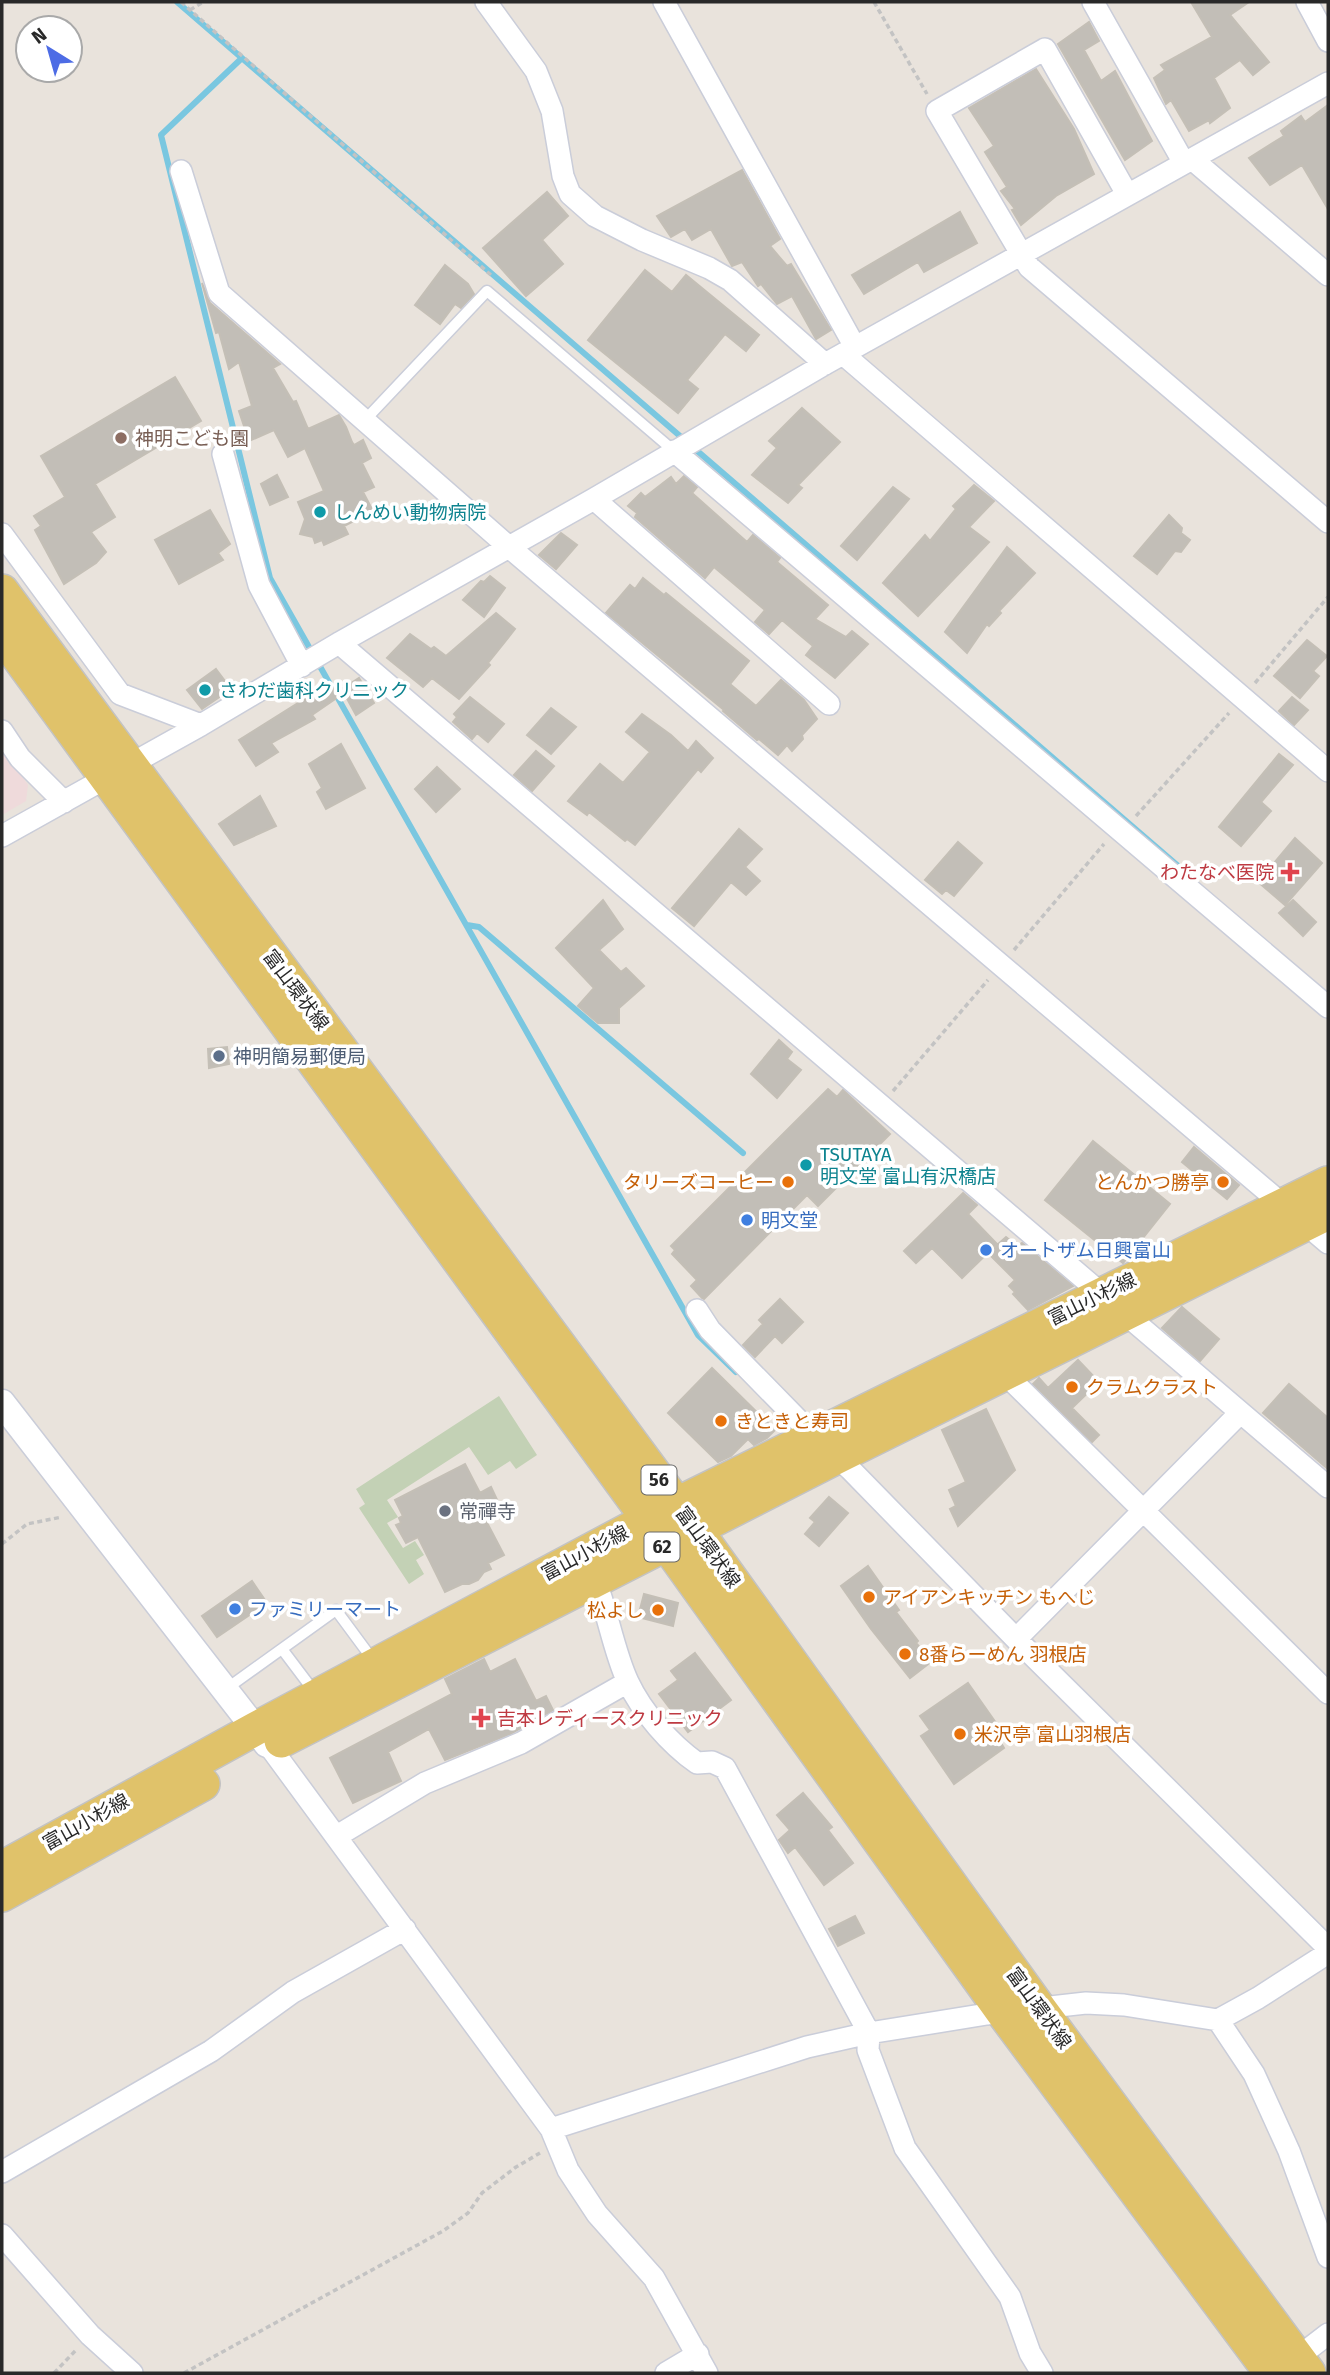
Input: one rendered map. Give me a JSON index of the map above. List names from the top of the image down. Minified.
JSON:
{"streets":{"main road":["富山環状線","富山小杉線","56","62"]},"crossings":[["富山環状線","富山小杉線"]],"places":{"other":["神明こども園","しんめい動物病院","さわだ歯科クリニック","神明簡易郵便局","TSUTAYA 明文堂 富山有沢橋店","タリーズコーヒー","とんかつ勝亭","明文堂","オートザム日興富山","クラムクラスト","きときと寿司","常禪寺","アイアンキッチン もへじ","ファミリーマート","松よし","8番らーめん 羽根店","米沢亭 富山羽根店"],"health":["わたなべ医院","吉本レディースクリニック"]},"north":"top left"}
